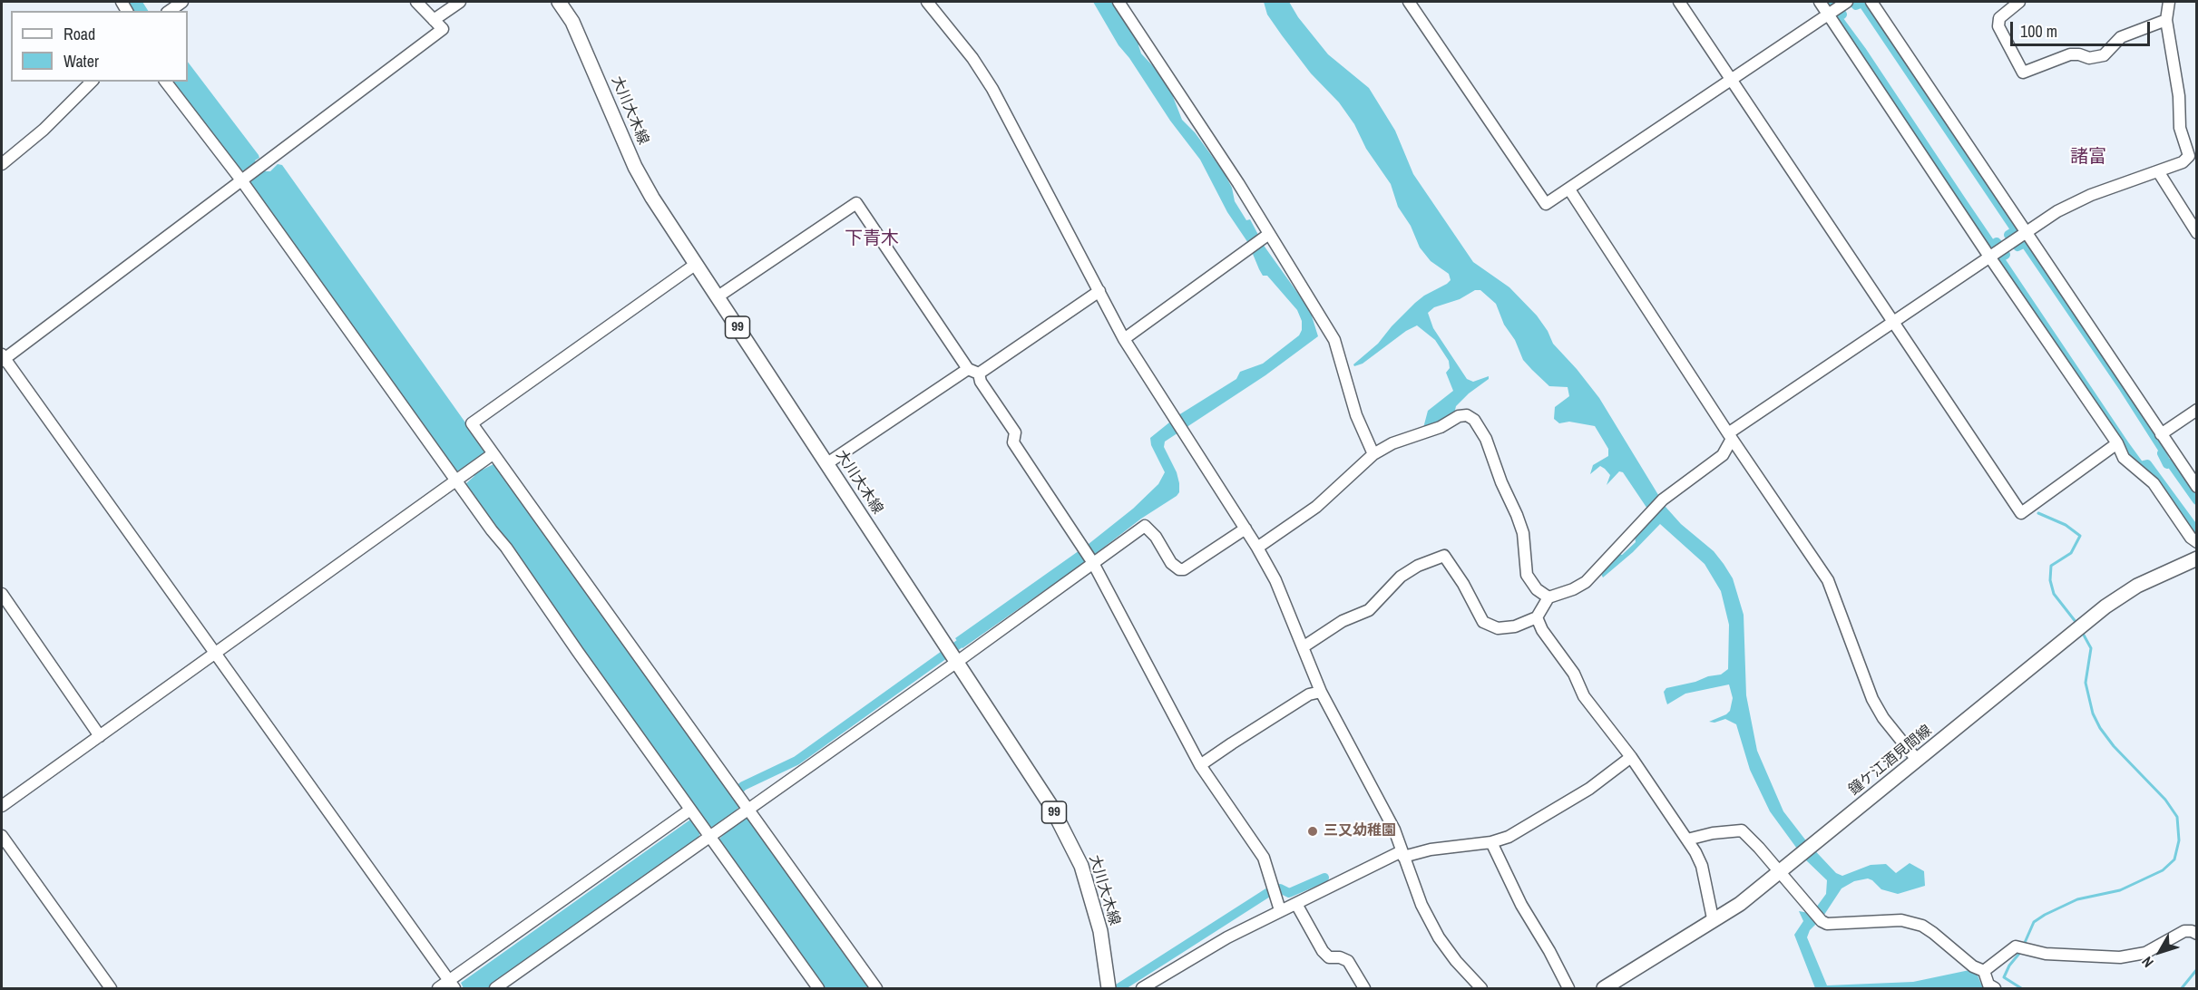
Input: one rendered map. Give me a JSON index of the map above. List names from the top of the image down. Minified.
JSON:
{"streets":{"main road":["大川大木線","99","鐘ケ江酒見間線"]},"districts":["諸富","下青木"],"places":["三又幼稚園"],"legend":["Road","Water"],"scale_bar":"100 m","north":"bottom left"}
